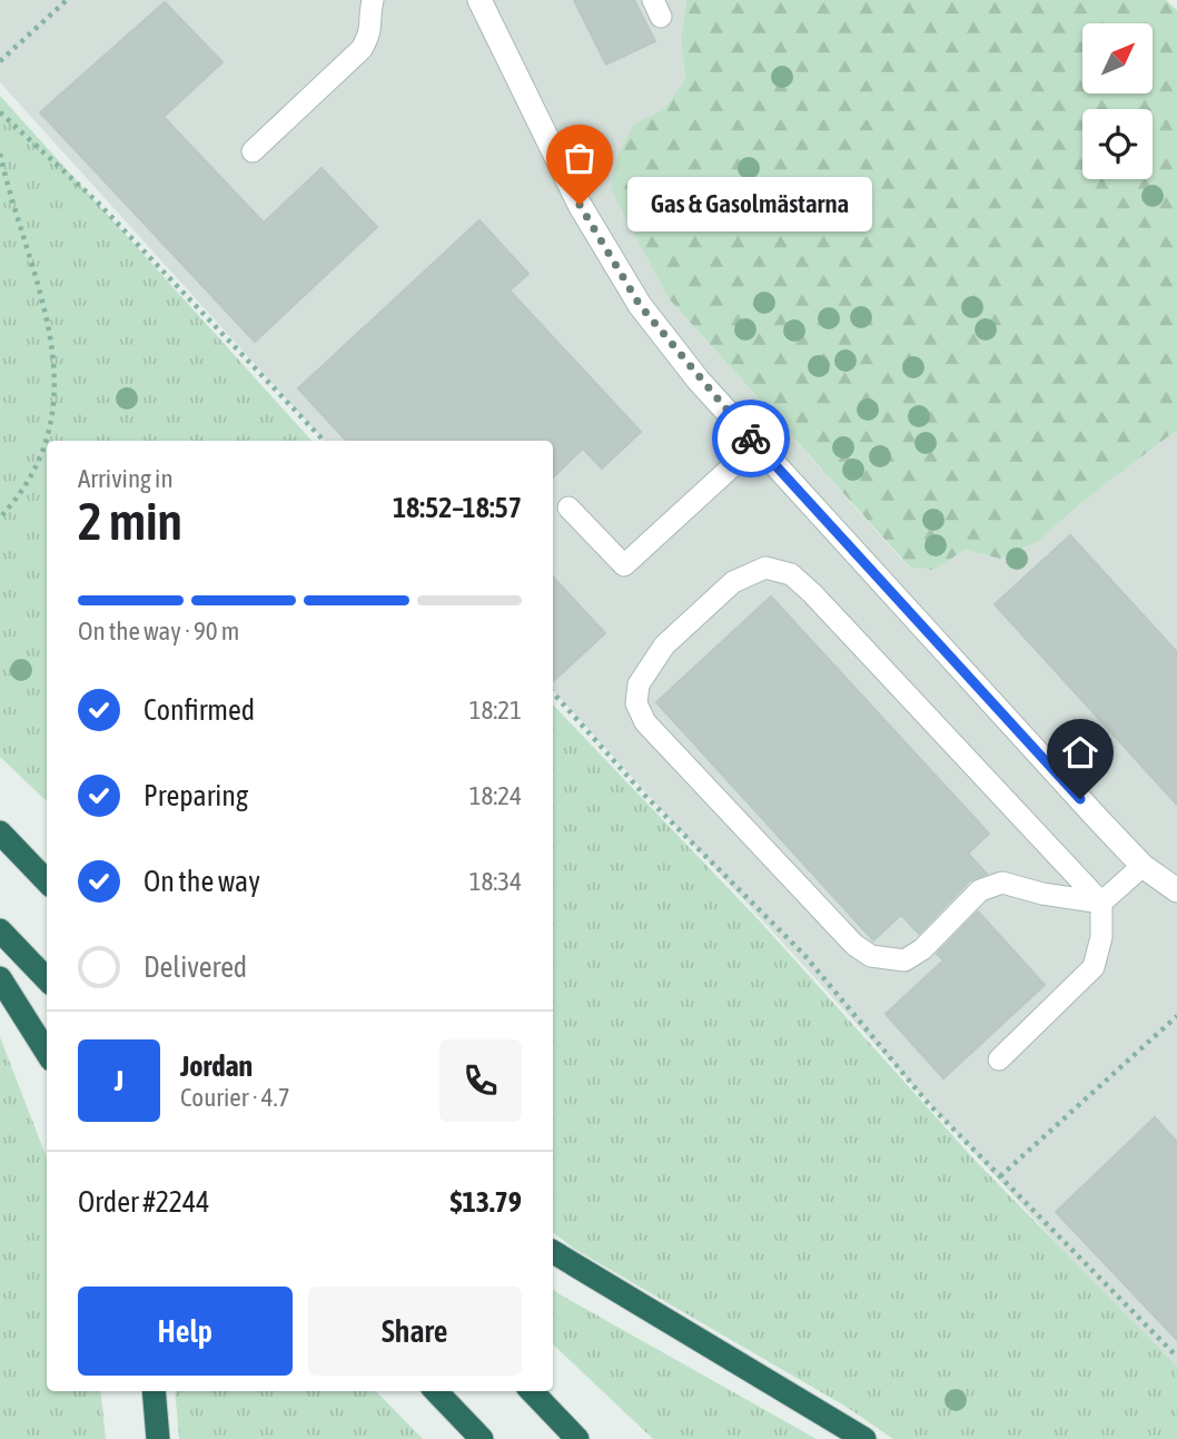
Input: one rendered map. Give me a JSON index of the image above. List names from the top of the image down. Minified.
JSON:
{"places":["Gas & Gasolmästarna"],"north":"top right","page":{"bubble":"Gas & Gasolmästarna","heading":["2 min","Arriving in","18:52–18:57"],"panel":["Jordan","Courier · 4.7","Order #2244","$13.79"],"bar":"On the way · 90 m","list":[["Confirmed","18:21"],["Preparing","18:24"],["On the way","18:34"],"Delivered"],"round":"J","buttons":["Help","Share"]}}
